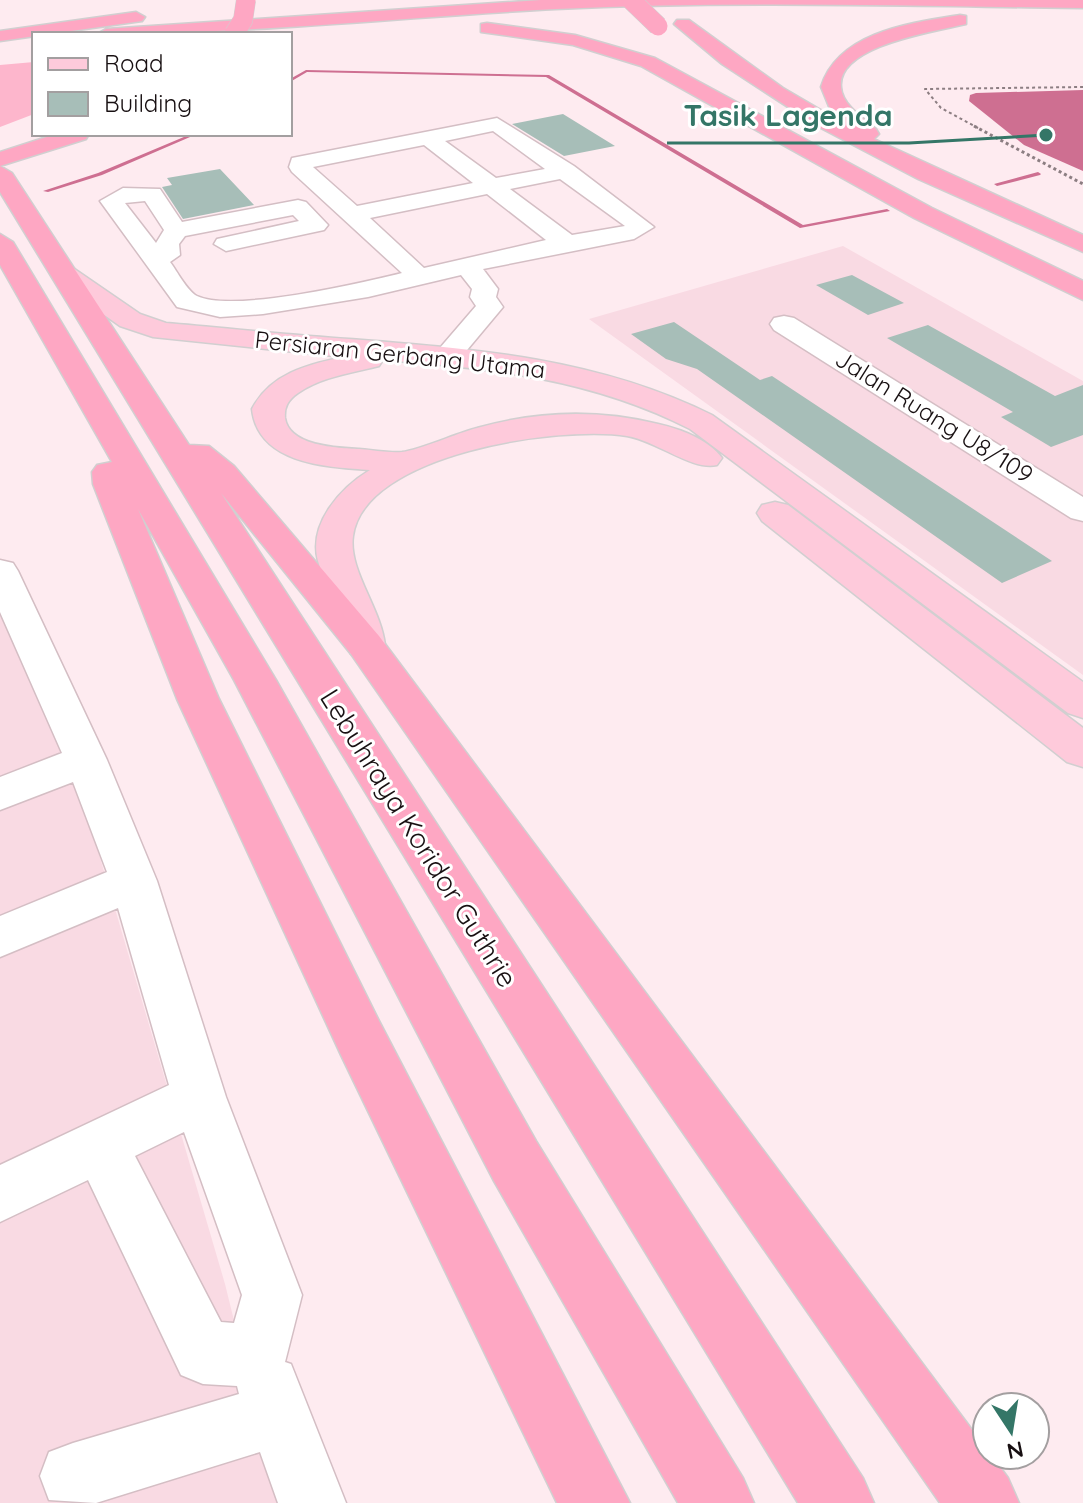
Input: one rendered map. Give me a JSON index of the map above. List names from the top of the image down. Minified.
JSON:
{"streets":{"highway":["Lebuhraya Koridor Guthrie"],"main road":["Persiaran Gerbang Utama"],"street":["Jalan Ruang U8/109"]},"crossings":[["Persiaran Gerbang Utama","Lebuhraya Koridor Guthrie"]],"places":["Tasik Lagenda"],"legend":["Road","Building"],"north":"bottom"}
